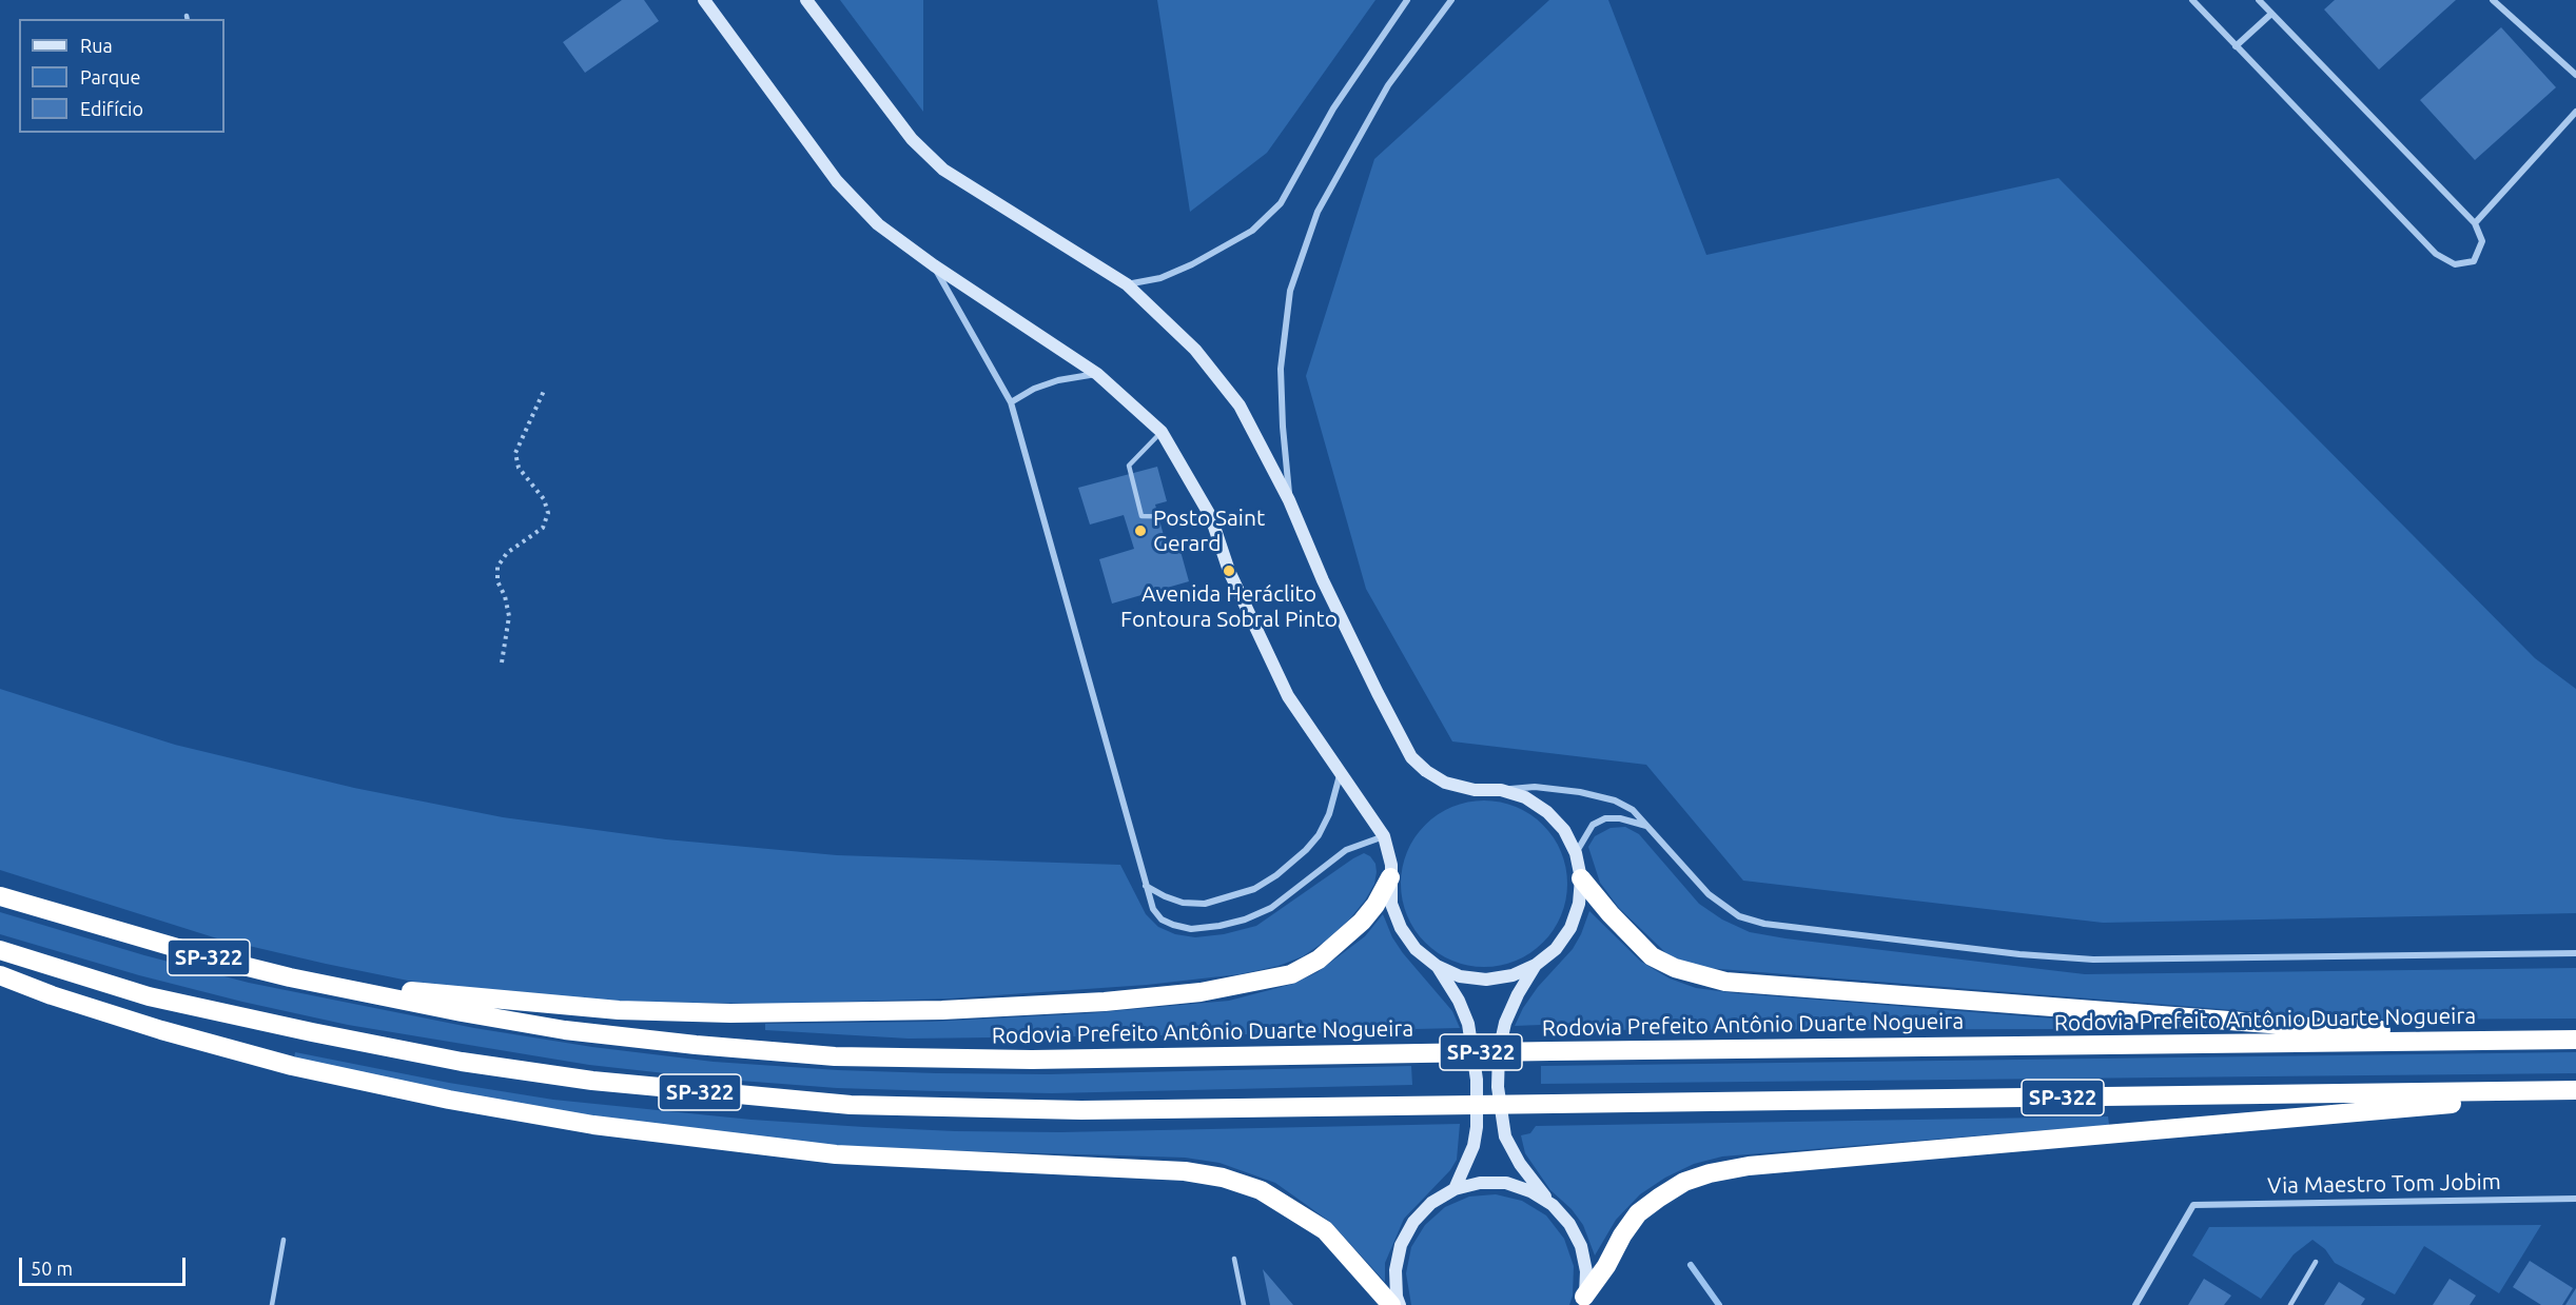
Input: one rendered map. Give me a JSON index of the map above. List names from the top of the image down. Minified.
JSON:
{"streets":{"highway":["SP-322","Rodovia Prefeito Antônio Duarte Nogueira"],"street":["Via Maestro Tom Jobim"]},"places":["Posto Saint Gerard","Avenida Heráclito Fontoura Sobral Pinto"],"legend":["Rua","Parque","Edifício"],"scale_bar":"50 m"}
